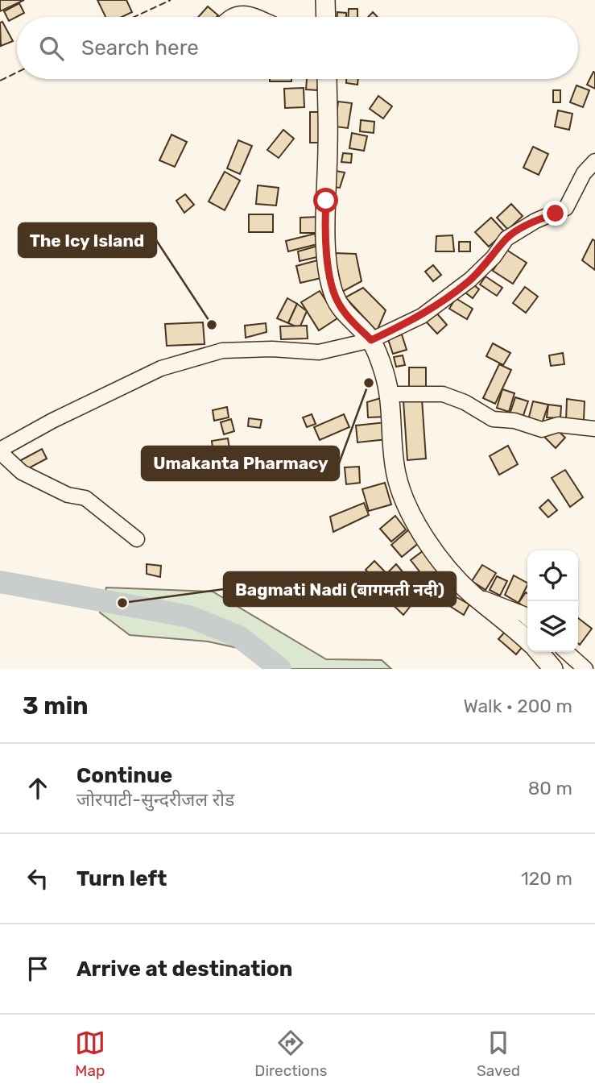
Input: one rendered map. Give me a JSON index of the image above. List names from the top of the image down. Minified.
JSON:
{"places":["The Icy Island","Umakanta Pharmacy","Bagmati Nadi (बागमती नदी)"],"page":{"search":"Search here","heading":["3 min","Walk · 200 m"],"list":[["Continue","जोरपाटी-सुन्दरीजल रोड","80 m"],["Turn left","120 m"],"Arrive at destination"],"nav":["Map","Directions","Saved"]}}
